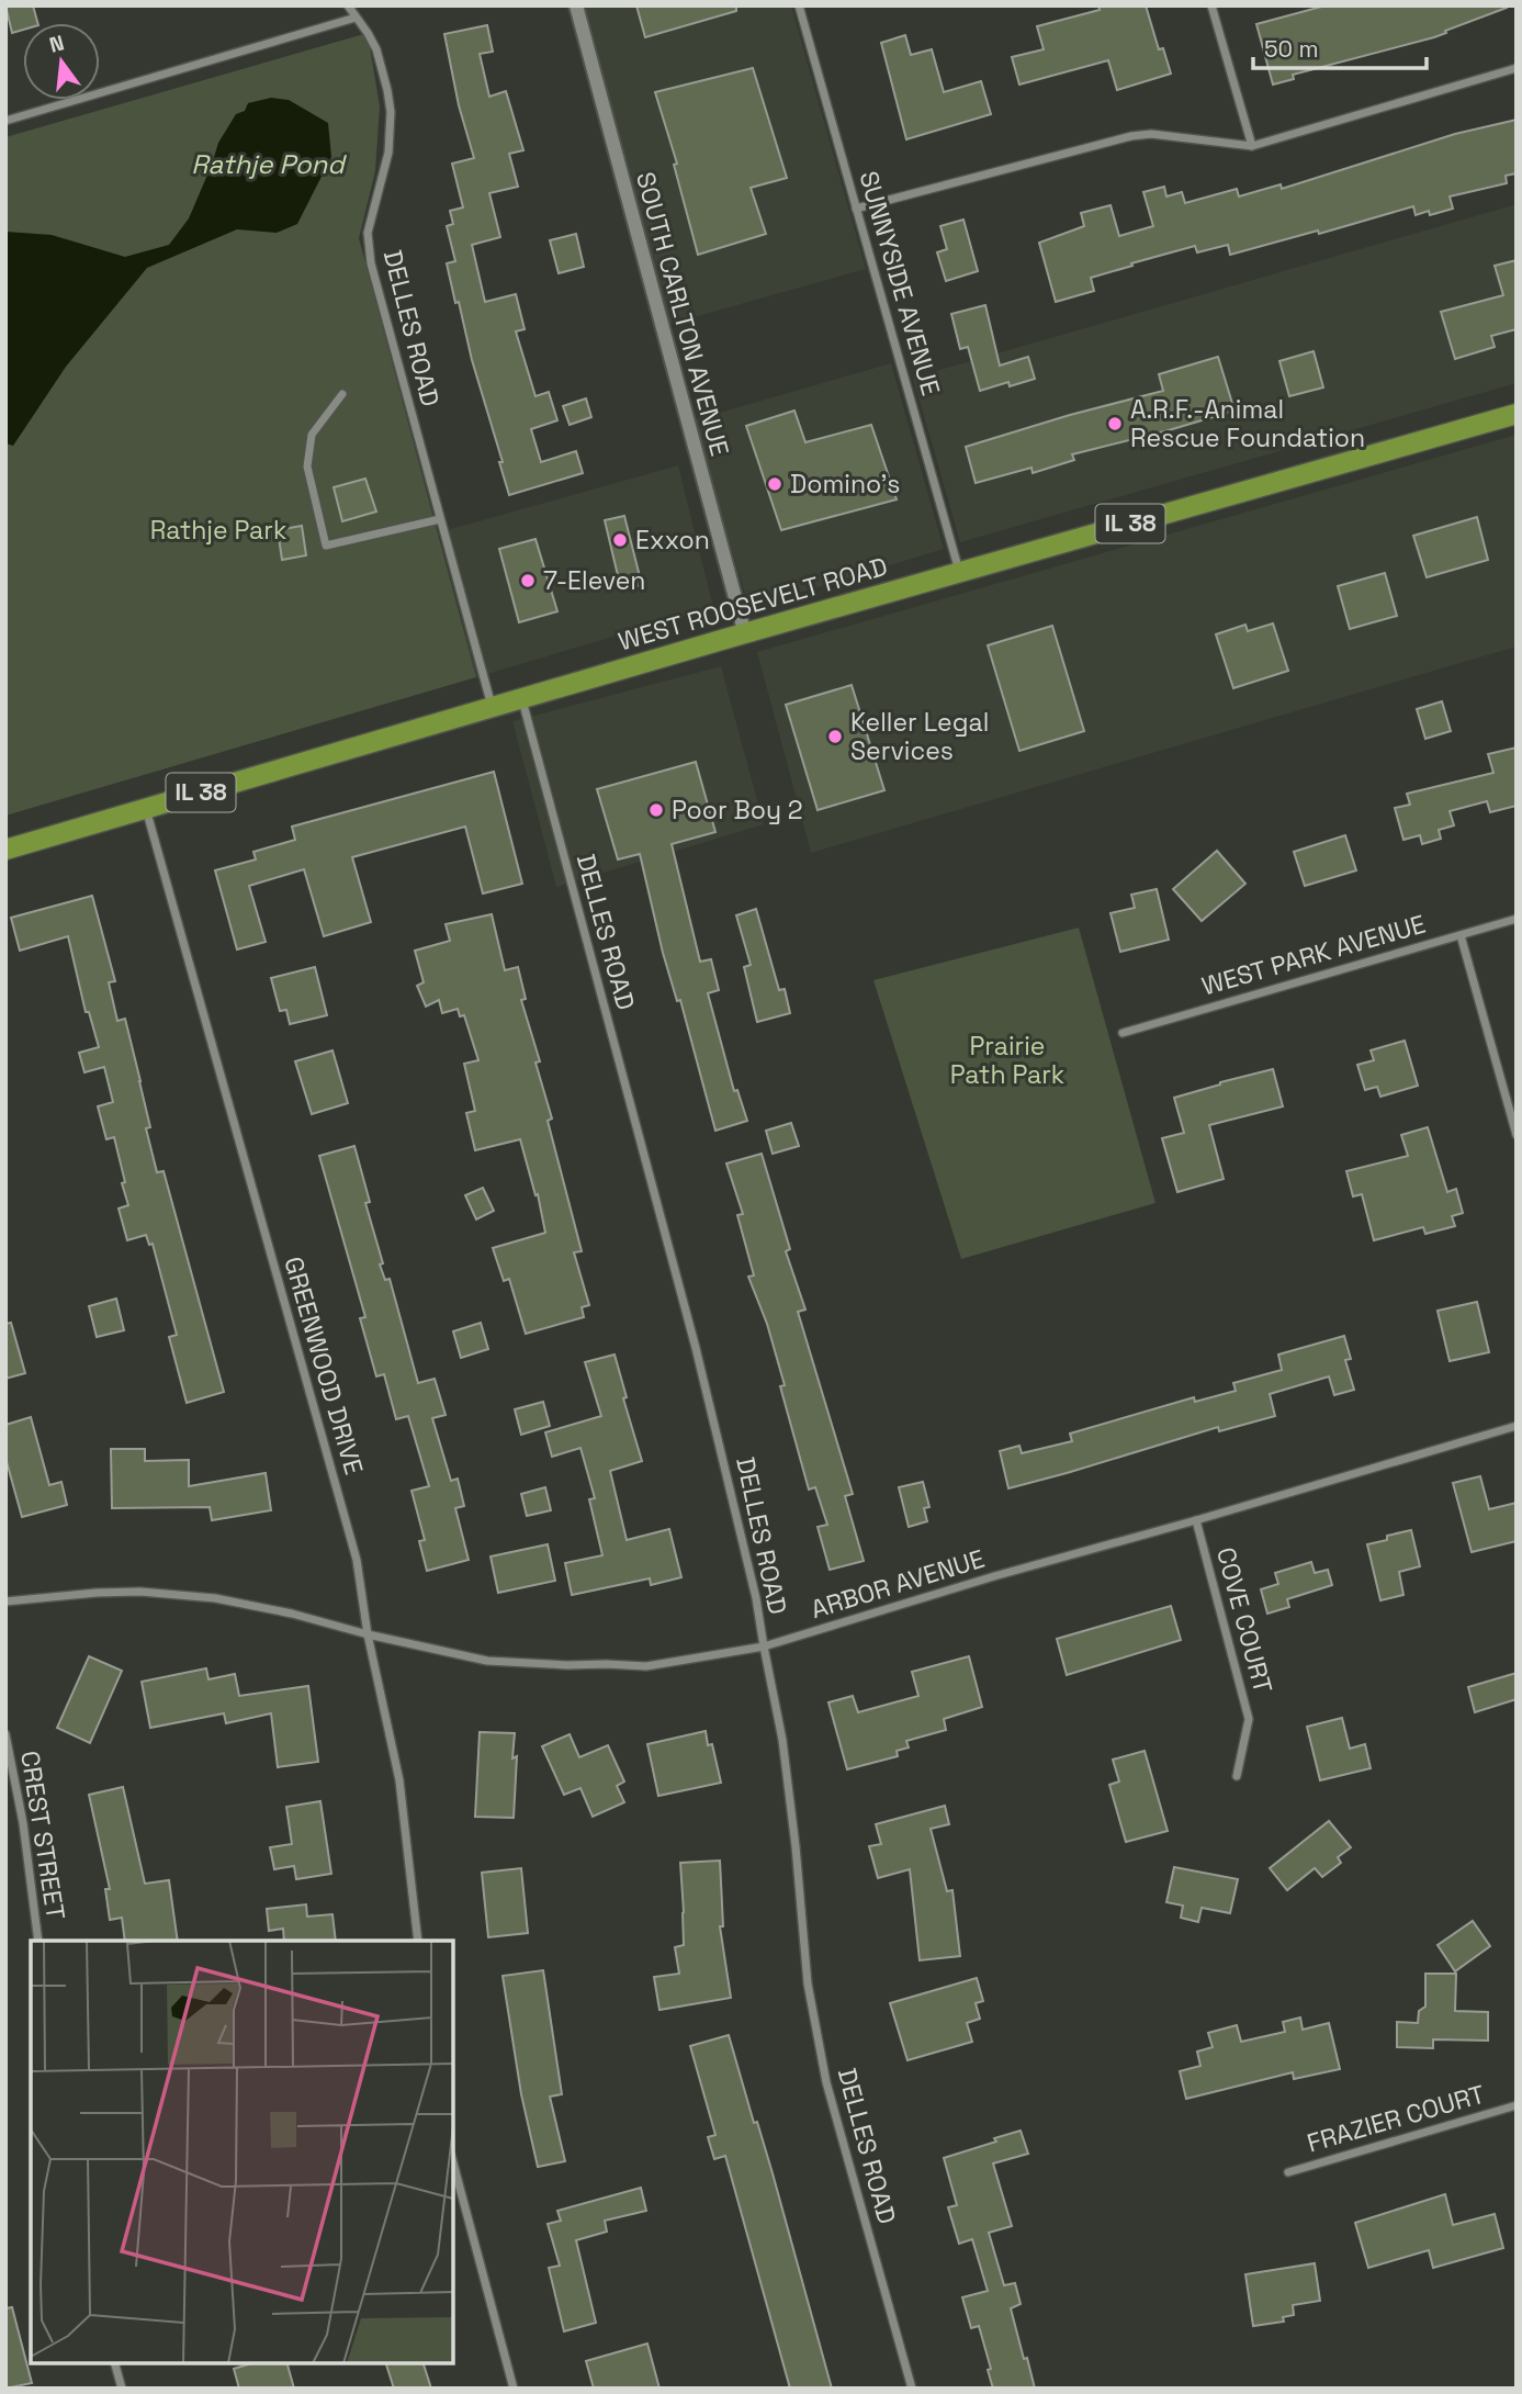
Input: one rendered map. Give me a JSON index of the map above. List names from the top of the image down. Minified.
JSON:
{"streets":{"main road":["IL 38","WEST ROOSEVELT ROAD"],"street":["SUNNYSIDE AVENUE","SOUTH CARLTON AVENUE","DELLES ROAD","WEST PARK AVENUE","GREENWOOD DRIVE","ARBOR AVENUE","COVE COURT","CREST STREET","FRAZIER COURT"]},"crossings":[["SUNNYSIDE AVENUE","WEST ROOSEVELT ROAD"],["SOUTH CARLTON AVENUE","WEST ROOSEVELT ROAD"],["DELLES ROAD","WEST ROOSEVELT ROAD"],["DELLES ROAD","ARBOR AVENUE"],["WEST ROOSEVELT ROAD","GREENWOOD DRIVE"],["GREENWOOD DRIVE","ARBOR AVENUE"],["ARBOR AVENUE","COVE COURT"]],"water":["Rathje Pond"],"parks":["Rathje Park","Prairie Path Park"],"places":["A.R.F.-Animal Rescue Foundation","Domino's","Exxon","7-Eleven","Keller Legal Services","Poor Boy 2"],"scale_bar":"50 m","north":"top"}
